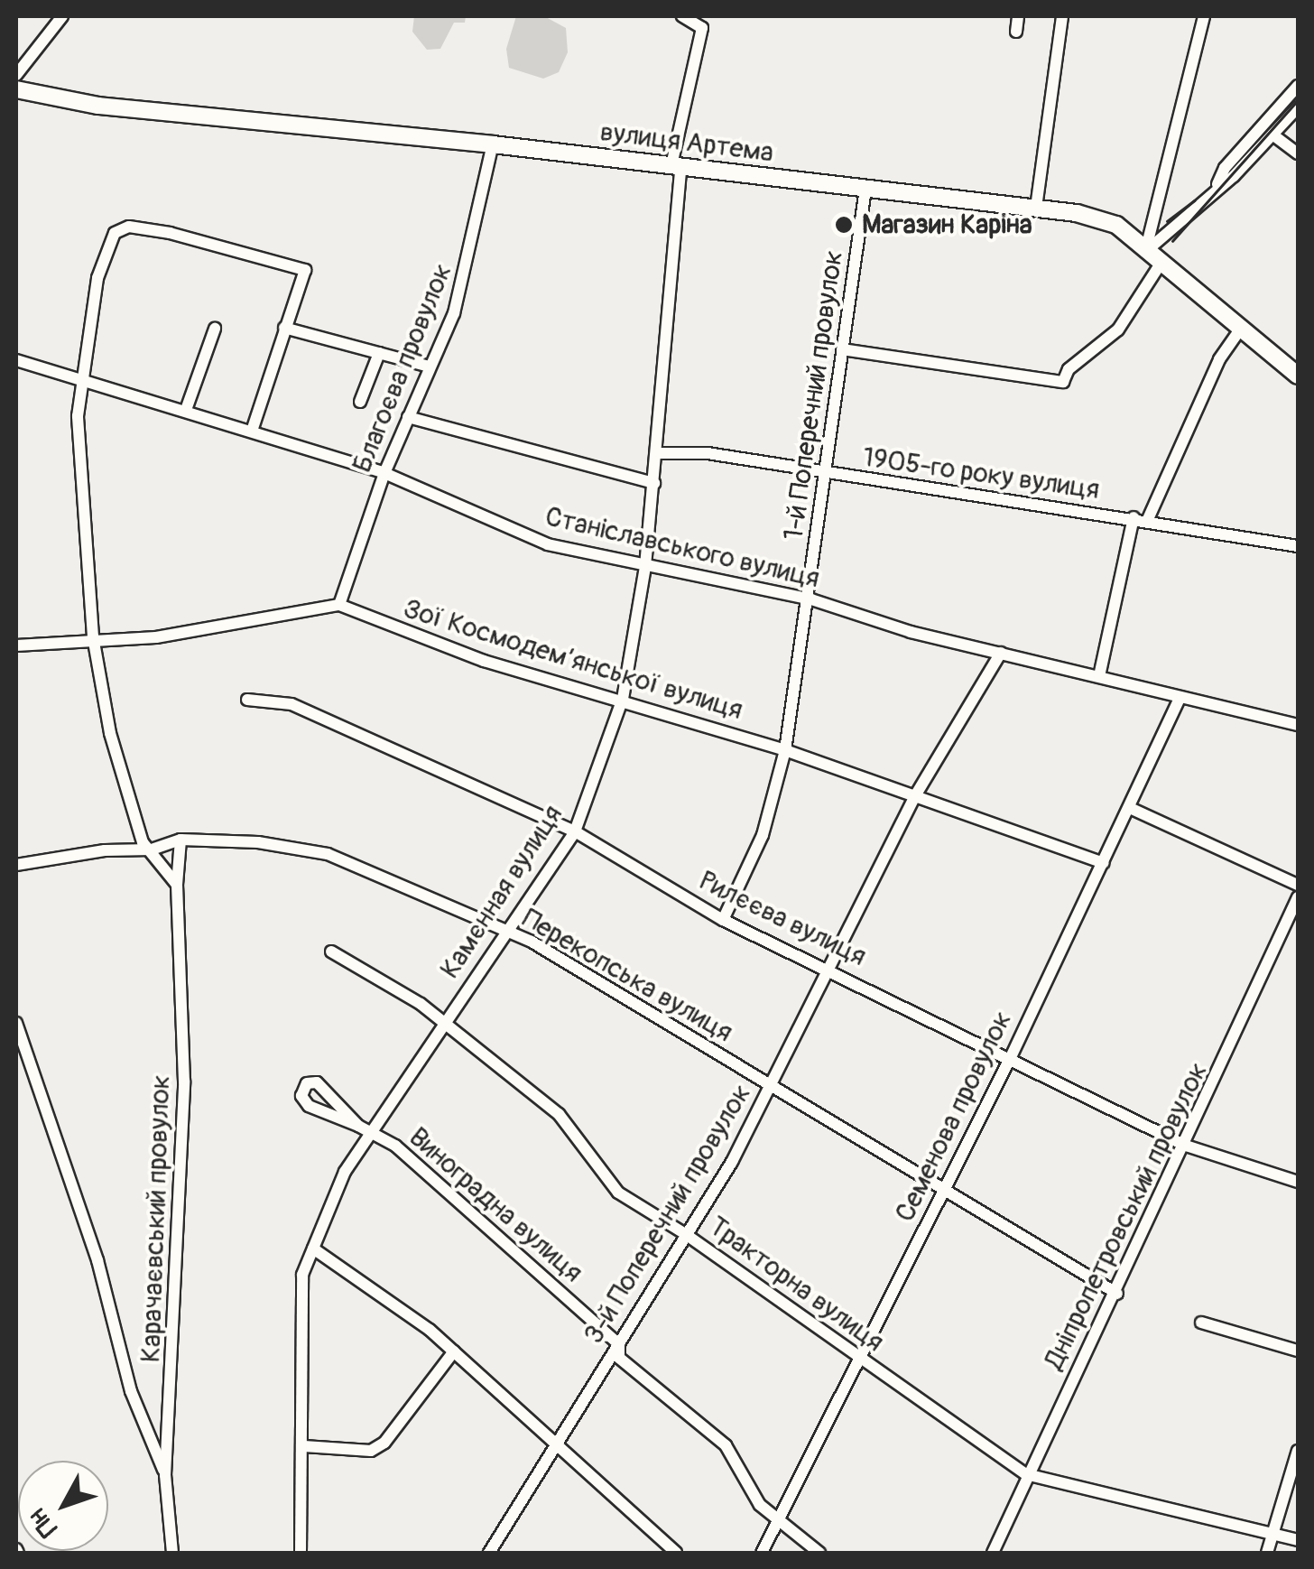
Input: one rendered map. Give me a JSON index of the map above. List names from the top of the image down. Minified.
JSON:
{"streets":{"street":["вулиця Артема","Благоєва провулок","1-й Поперечний провулок","1905-го року вулиця","Станіславського вулиця","Зої Космодем’янської вулиця","Камєнная вулиця","Рилєєва вулиця","Перекопська вулиця","Семенова провулок","Виноградна вулиця","3-й Поперечний провулок","Дніпропетровський провулок","Карачаєвський провулок","Тракторна вулиця"]},"crossings":[["вулиця Артема","Благоєва провулок"],["вулиця Артема","1-й Поперечний провулок"],["вулиця Артема","Камєнная вулиця"],["Благоєва провулок","Станіславського вулиця"],["Благоєва провулок","Зої Космодем’янської вулиця"],["1-й Поперечний провулок","1905-го року вулиця"],["1-й Поперечний провулок","Станіславського вулиця"],["1-й Поперечний провулок","Зої Космодем’янської вулиця"],["1-й Поперечний провулок","Рилєєва вулиця"],["1905-го року вулиця","Камєнная вулиця"],["Станіславського вулиця","Камєнная вулиця"],["Станіславського вулиця","Семенова провулок"],["Станіславського вулиця","3-й Поперечний провулок"],["Зої Космодем’янської вулиця","Камєнная вулиця"],["Зої Космодем’янської вулиця","Семенова провулок"],["Зої Космодем’янської вулиця","3-й Поперечний провулок"],["Камєнная вулиця","Рилєєва вулиця"],["Камєнная вулиця","Перекопська вулиця"],["Камєнная вулиця","Виноградна вулиця"],["Камєнная вулиця","Тракторна вулиця"],["Рилєєва вулиця","Семенова провулок"],["Рилєєва вулиця","3-й Поперечний провулок"],["Рилєєва вулиця","Дніпропетровський провулок"],["Перекопська вулиця","Семенова провулок"],["Перекопська вулиця","3-й Поперечний провулок"],["Перекопська вулиця","Дніпропетровський провулок"],["Перекопська вулиця","Карачаєвський провулок"],["Семенова провулок","Виноградна вулиця"],["Семенова провулок","Тракторна вулиця"],["Виноградна вулиця","3-й Поперечний провулок"],["3-й Поперечний провулок","Тракторна вулиця"],["Дніпропетровський провулок","Тракторна вулиця"]],"places":["Магазин Каріна"],"north":"bottom left"}
